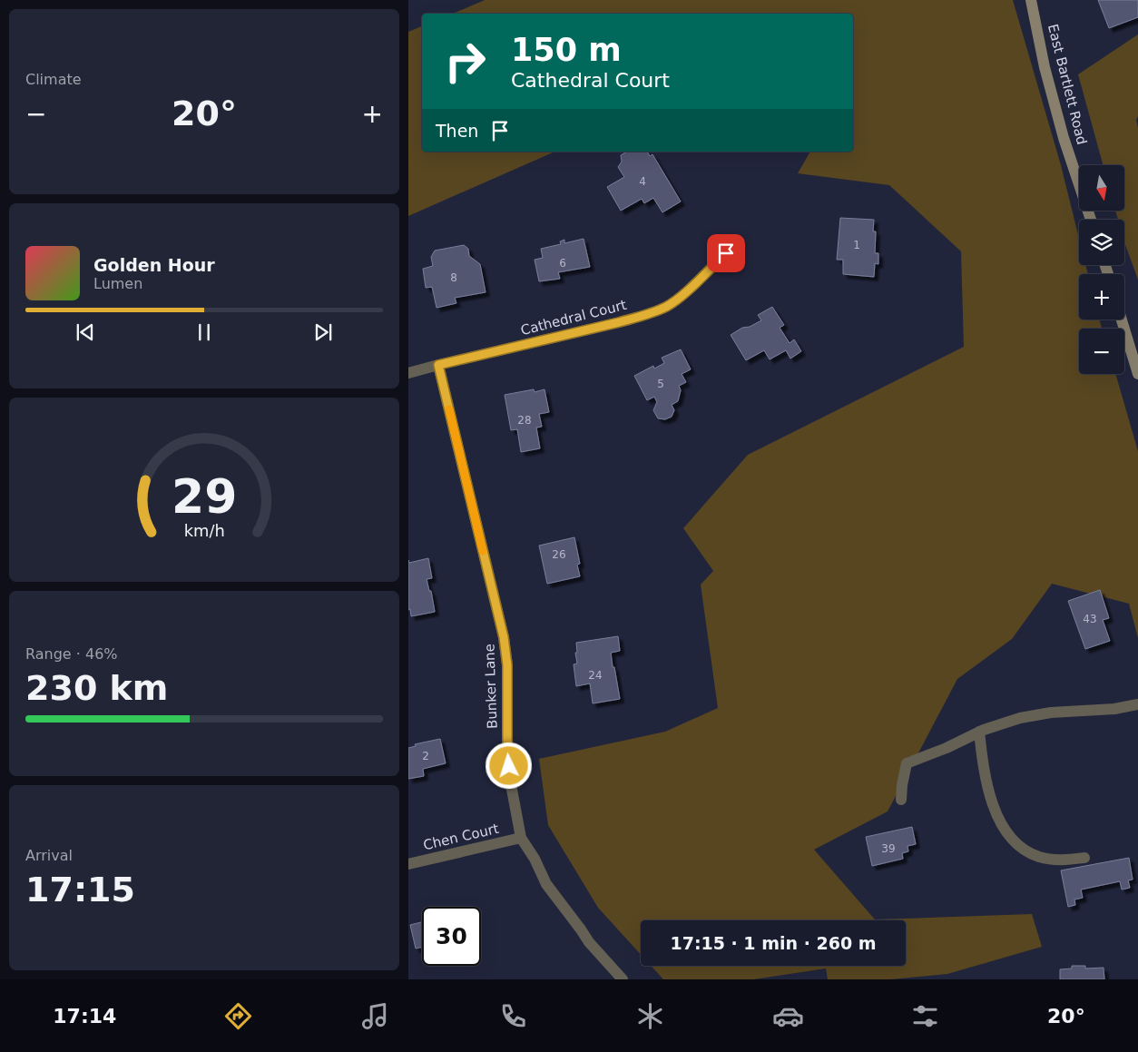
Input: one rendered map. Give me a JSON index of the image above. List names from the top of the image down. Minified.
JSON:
{"streets":{"street":["East Bartlett Road","Cathedral Court","Bunker Lane","Chen Court"]},"crossings":[["Cathedral Court","Bunker Lane"],["Bunker Lane","Chen Court"]],"house_numbers":["4","1","6","8","5","28","26","43","24","2","39"],"north":"bottom","page":{"tile":["Climate",["Range · 46%","230 km"],["Arrival","17:15"]],"turn":["150 m","Cathedral Court"],"heat":["−","20°","+"],"then":"Then","map_buttons":["+","−"],"song":["Golden Hour","Lumen"],"limit":"30","trip":"17:15 · 1 min · 260 m","tabs":["17:14","20°"],"gauge":["29","km/h"]}}
